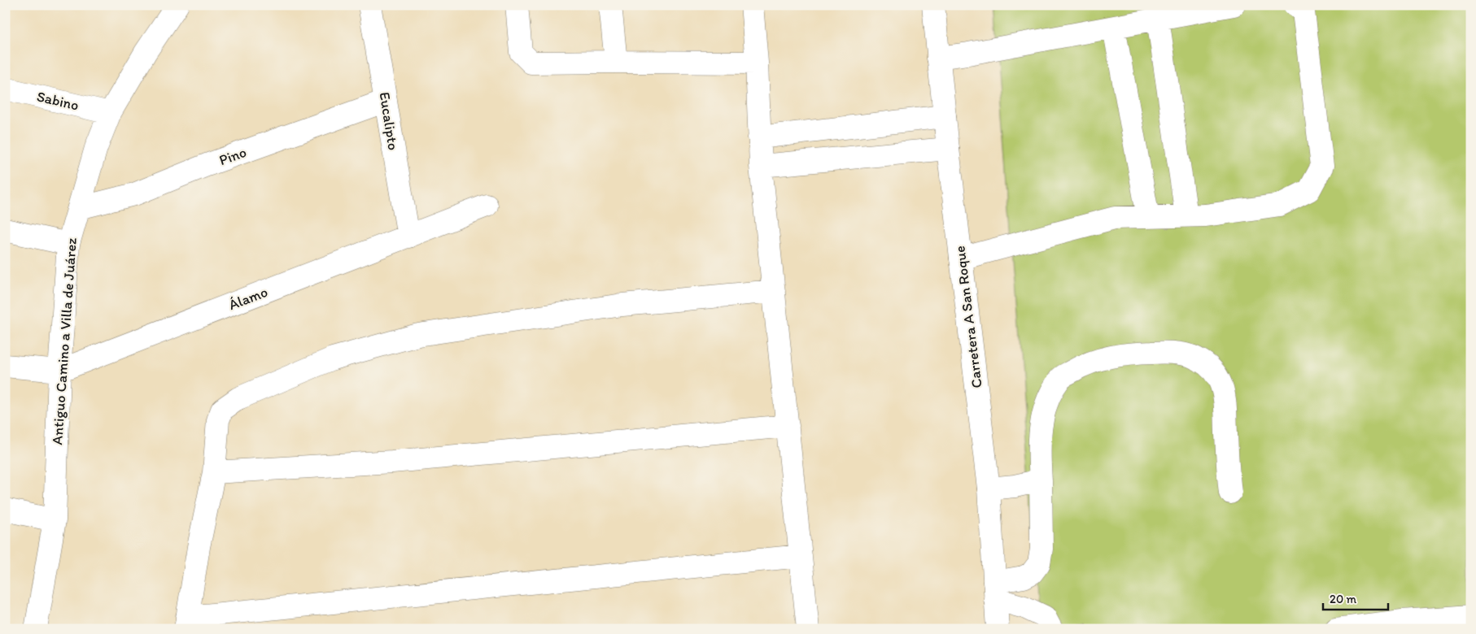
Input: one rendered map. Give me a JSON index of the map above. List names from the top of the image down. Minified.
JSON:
{"streets":{"street":["Sabino","Eucalipto","Pino","Álamo","Carretera A San Roque","Antiguo Camino a Villa de Juárez"]},"crossings":[["Sabino","Antiguo Camino a Villa de Juárez"],["Eucalipto","Pino"],["Eucalipto","Álamo"],["Pino","Antiguo Camino a Villa de Juárez"],["Álamo","Antiguo Camino a Villa de Juárez"]],"scale_bar":"20 m"}
